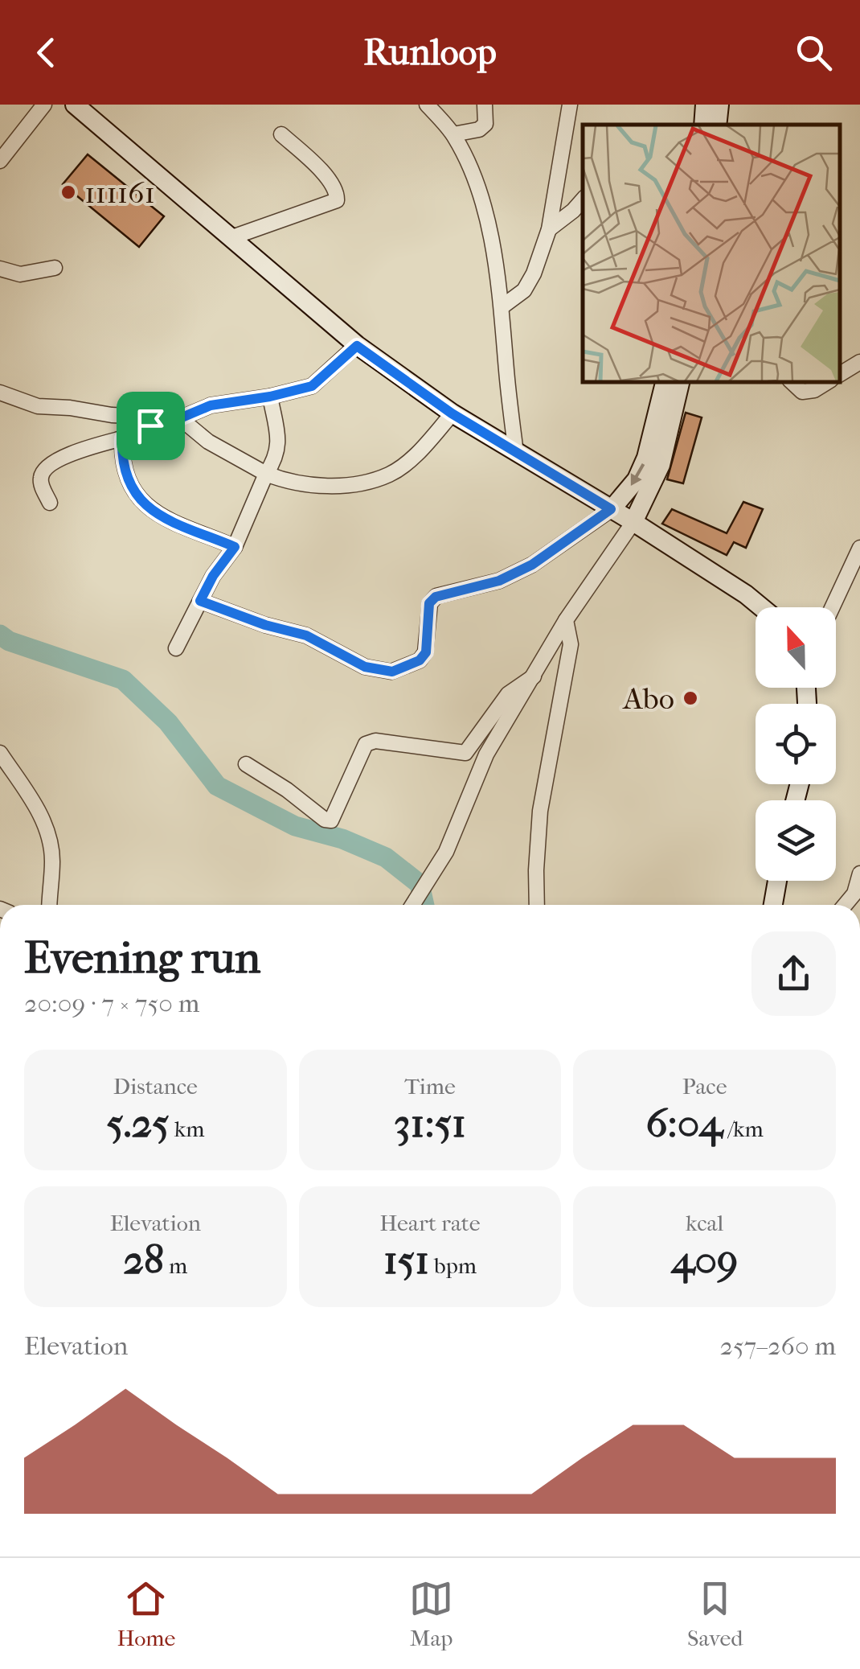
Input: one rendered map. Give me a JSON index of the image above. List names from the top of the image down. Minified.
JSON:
{"places":["111161","Abo"],"north":"top","page":{"header":"Runloop","heading":["Evening run","20:09 · 7 × 750 m"],"stats":[["Distance","5.25 km"],["Time","31:51"],["Pace","6:04 /km"],["Elevation","28 m"],["Heart rate","151 bpm"],["kcal","409"]],"chart":["Elevation","257–260 m"],"tabs":["Home","Map","Saved"]}}
